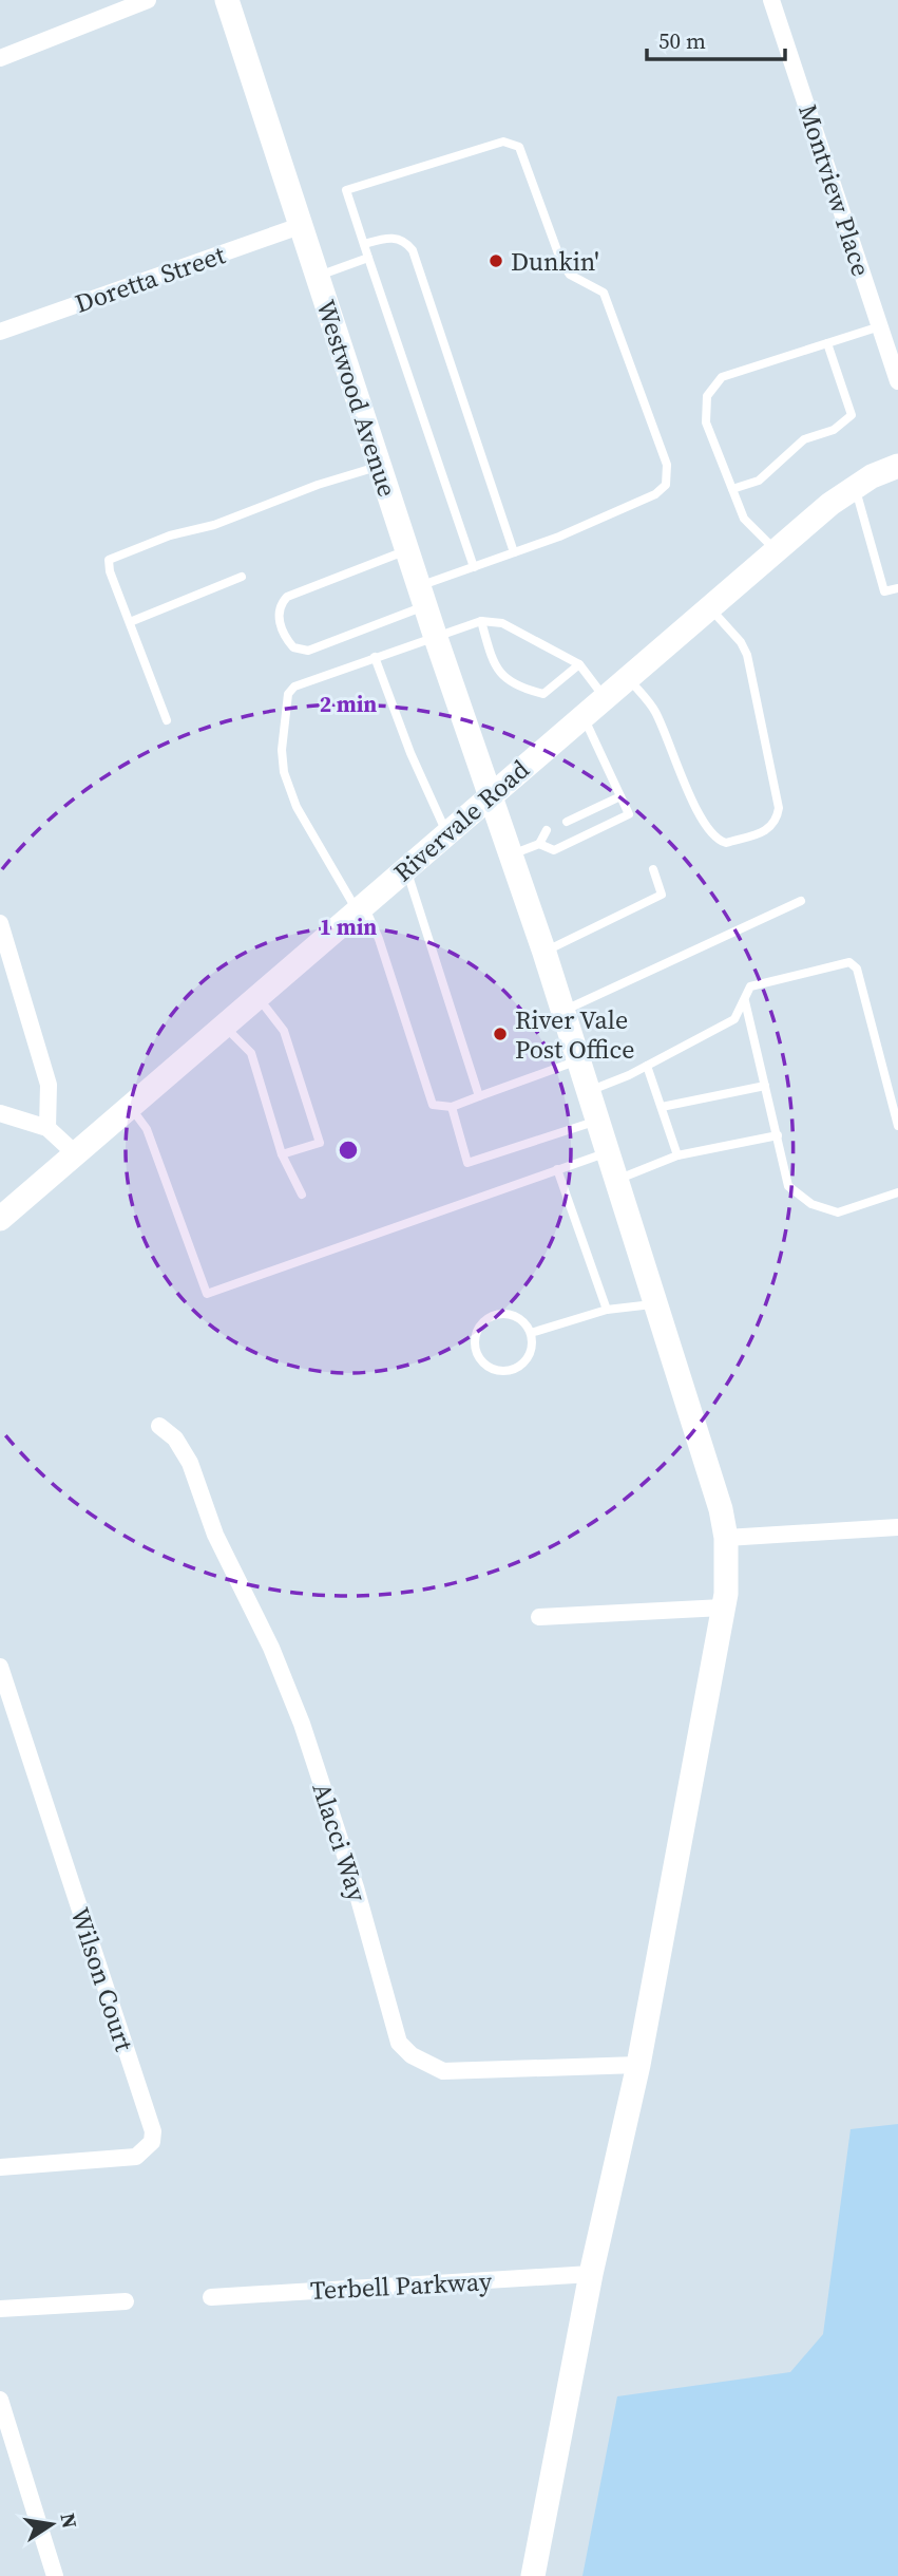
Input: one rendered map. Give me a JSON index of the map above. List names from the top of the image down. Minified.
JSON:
{"streets":{"street":["Montview Place","Doretta Street","Westwood Avenue","Rivervale Road","Alacci Way","Wilson Court","Terbell Parkway"]},"crossings":[["Doretta Street","Westwood Avenue"],["Westwood Avenue","Rivervale Road"],["Westwood Avenue","Alacci Way"],["Westwood Avenue","Terbell Parkway"]],"places":["Dunkin'","River Vale Post Office"],"scale_bar":"50 m","north":"right","rings":["2 min","1 min"]}
